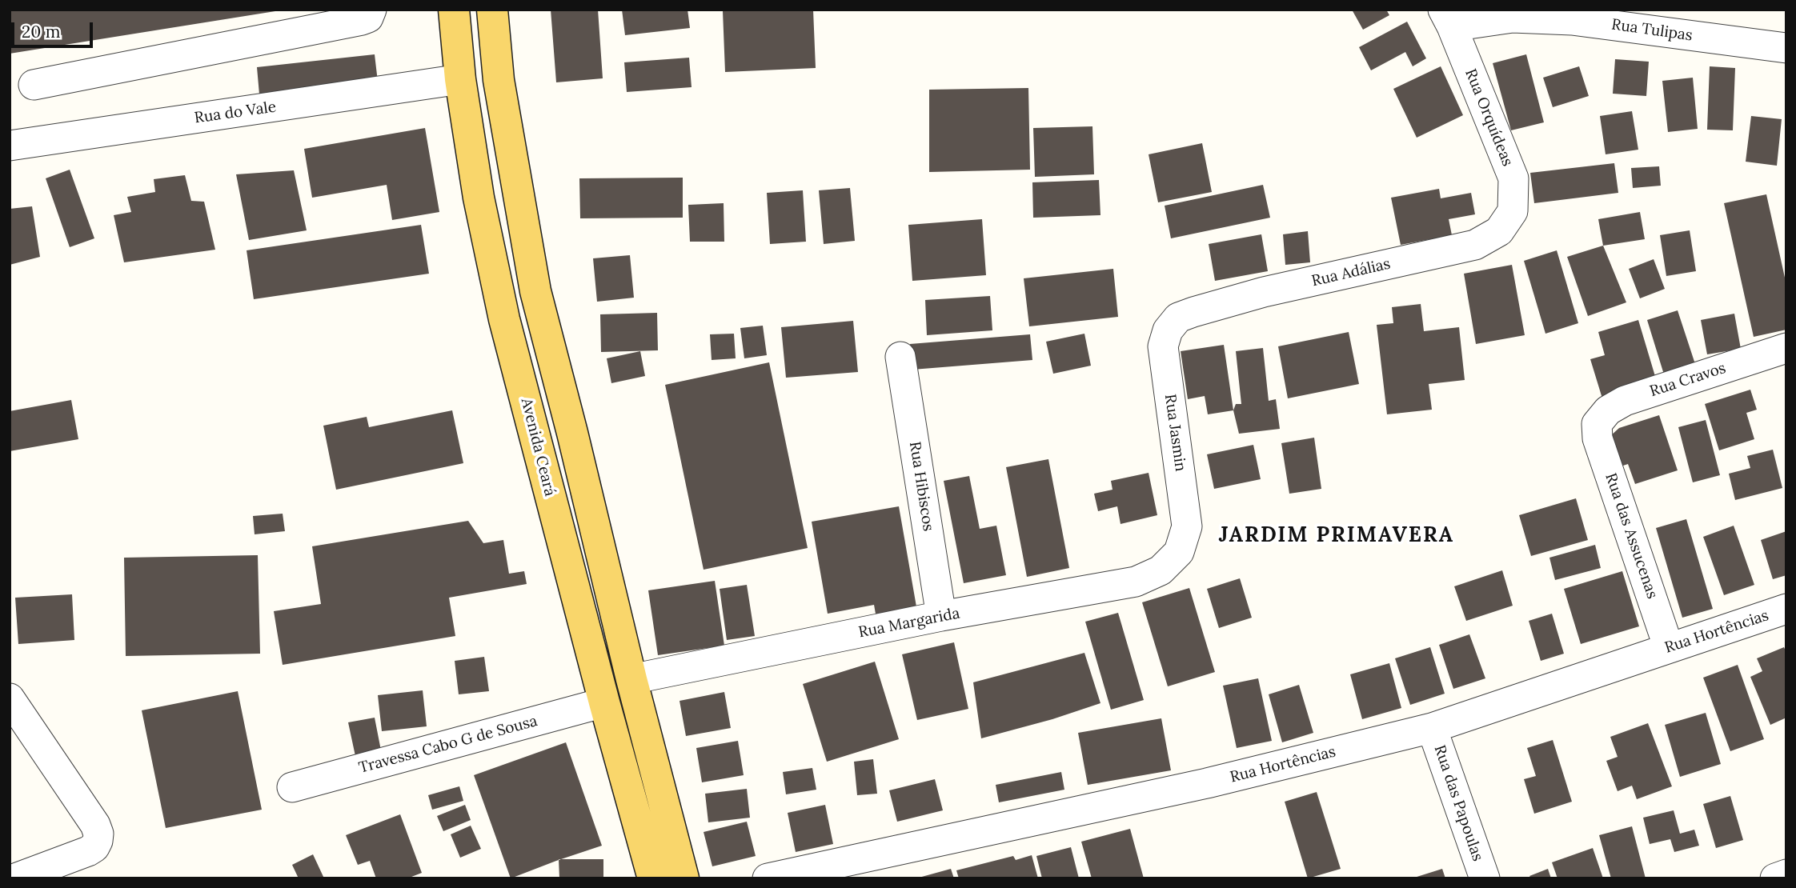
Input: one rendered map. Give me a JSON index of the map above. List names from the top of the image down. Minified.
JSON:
{"streets":{"main road":["Avenida Ceará"],"street":["Rua Tulipas","Rua do Vale","Rua Orquídeas","Rua Adálias","Rua Cravos","Rua Jasmin","Rua Hibiscos","Rua das Assucenas","Rua Margarida","Rua Hortências","Travessa Cabo G de Sousa","Rua das Papoulas"]},"crossings":[["Rua Tulipas","Rua Orquídeas"],["Rua do Vale","Avenida Ceará"],["Rua Orquídeas","Rua Adálias"],["Rua Adálias","Rua Jasmin"],["Rua Cravos","Rua das Assucenas"],["Rua Jasmin","Rua Margarida"],["Avenida Ceará","Travessa Cabo G de Sousa"],["Rua Hibiscos","Rua Margarida"],["Rua das Assucenas","Rua Hortências"],["Rua Hortências","Rua das Papoulas"]],"districts":["JARDIM PRIMAVERA"],"scale_bar":"20 m"}
